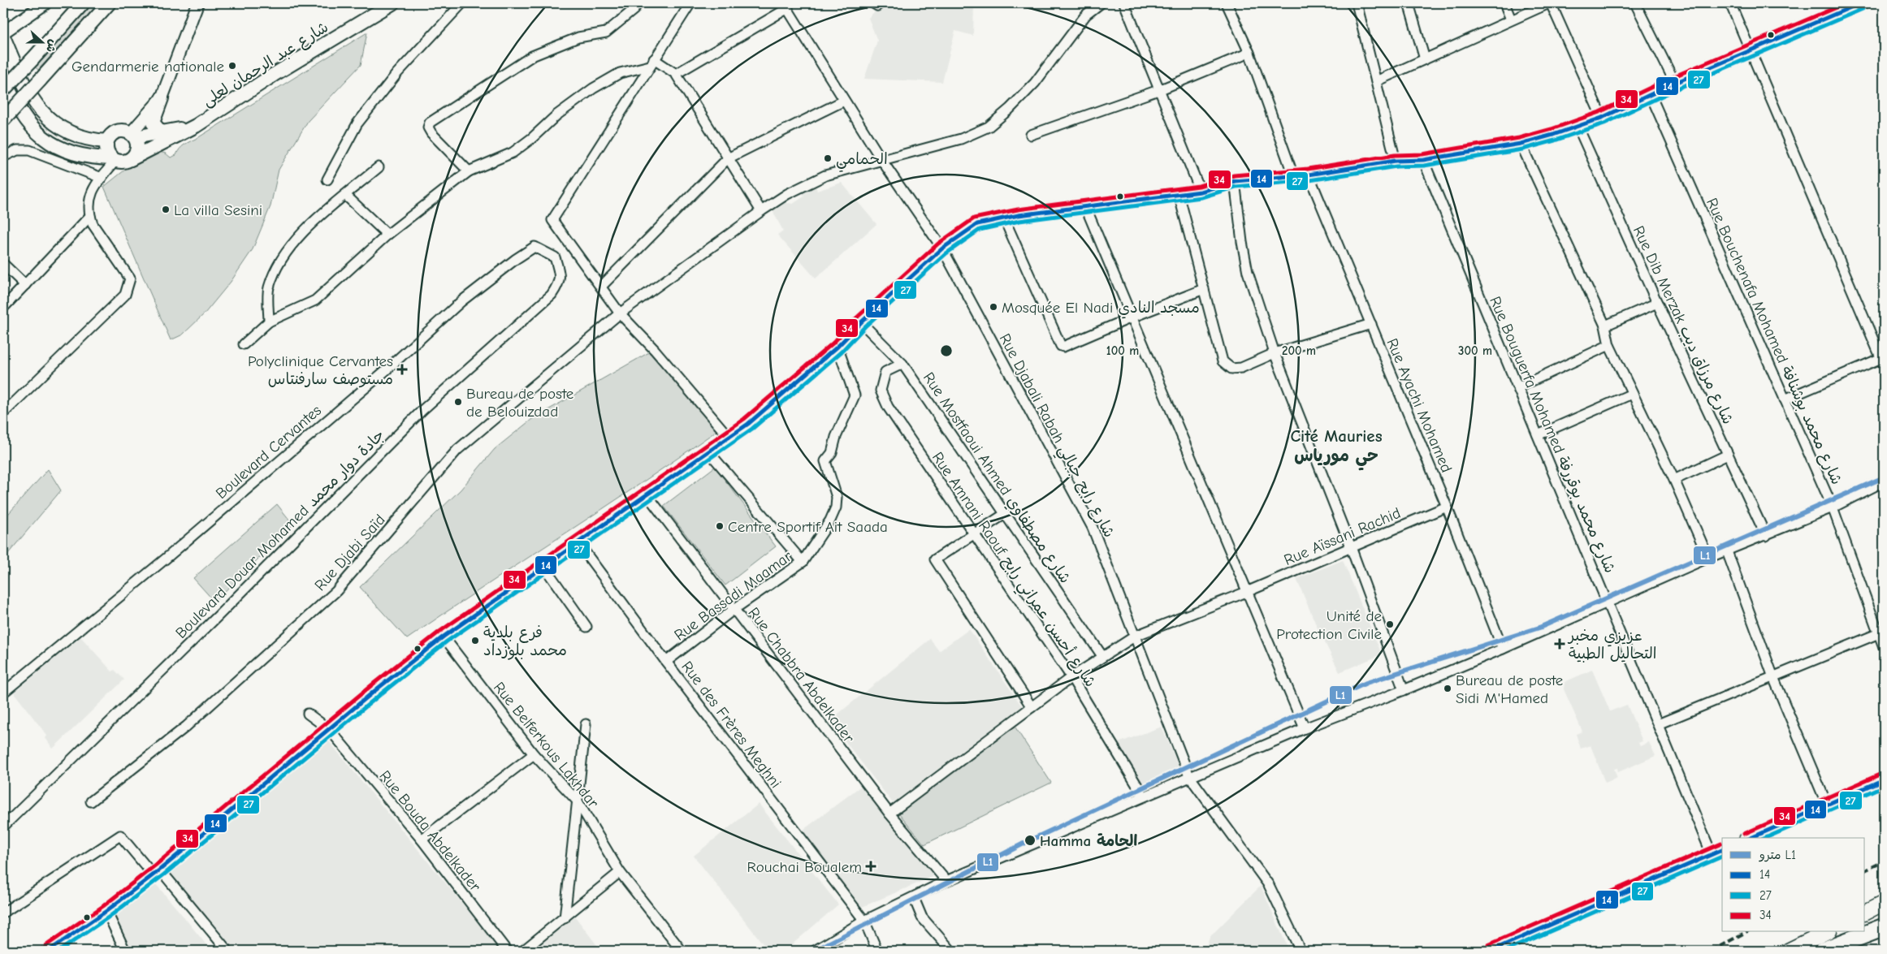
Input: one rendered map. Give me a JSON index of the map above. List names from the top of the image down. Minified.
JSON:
{"streets":{"main road":["شارع عبد الرحمان لعلى"],"street":["Rue Dib Merzak شارع مرزاق ديب","Rue Bouchenafa Mohamed شارع محمد بوشنافة","Rue Ayachi Mohamed","Rue Bouguerfa Mohamed شارع محمد بوقررفة","Rue Djabali Rabah شارع رابح جبالي","Boulevard Cervantes","Rue Mostfaoui Ahmed شارع مصطفاوي","Boulevard Douar Mohamed جادة دوار محمد","Rue Aïssani Rachid","Rue Djabi Saïd","Rue Amrani Raouf شارع أحسن عمراني رابح","Rue Bassadi Maamar","Rue Chabbra Abdelkader","Rue des Frères Meghni","Rue Belferkous Lakhdar","Rue Bouda Abdelkader"]},"crossings":[["Rue Ayachi Mohamed","Rue Aïssani Rachid"],["Rue Djabali Rabah شارع رابح جبالي","Rue Aïssani Rachid"],["Rue Djabali Rabah شارع رابح جبالي","Rue Djabi Saïd"],["Boulevard Cervantes","Boulevard Douar Mohamed جادة دوار محمد"],["Rue Mostfaoui Ahmed شارع مصطفاوي","Rue Aïssani Rachid"],["Rue Mostfaoui Ahmed شارع مصطفاوي","Rue Amrani Raouf شارع أحسن عمراني رابح"],["Rue Aïssani Rachid","Rue Amrani Raouf شارع أحسن عمراني رابح"],["Rue Aïssani Rachid","Rue Chabbra Abdelkader"],["Rue Bassadi Maamar","Rue Chabbra Abdelkader"],["Rue Bassadi Maamar","Rue des Frères Meghni"]],"districts":["Cité Mauries حي مورياس"],"places":{"other":["Gendarmerie nationale","الحمامي","La villa Sesini","Mosquée El Nadi مسجد النادي","Bureau de poste de Belouizdad","Centre Sportif Ait Saada","Unité de Protection Civile","فرع بلدية محمد بلوزداد","Bureau de poste Sidi M'Hamed","Hamma الحامة"],"health":["Polyclinique Cervantes مستوصف سارفنتاس","عزيزي مخبر التحاليل الطبية","Rouchai Boualem"]},"lines":["transit line 14","transit line 34","transit line 27","metro line L1"],"legend":["مترو L1","14","27","34"],"north":"right","rings":["100 m","200 m","300 m"]}
